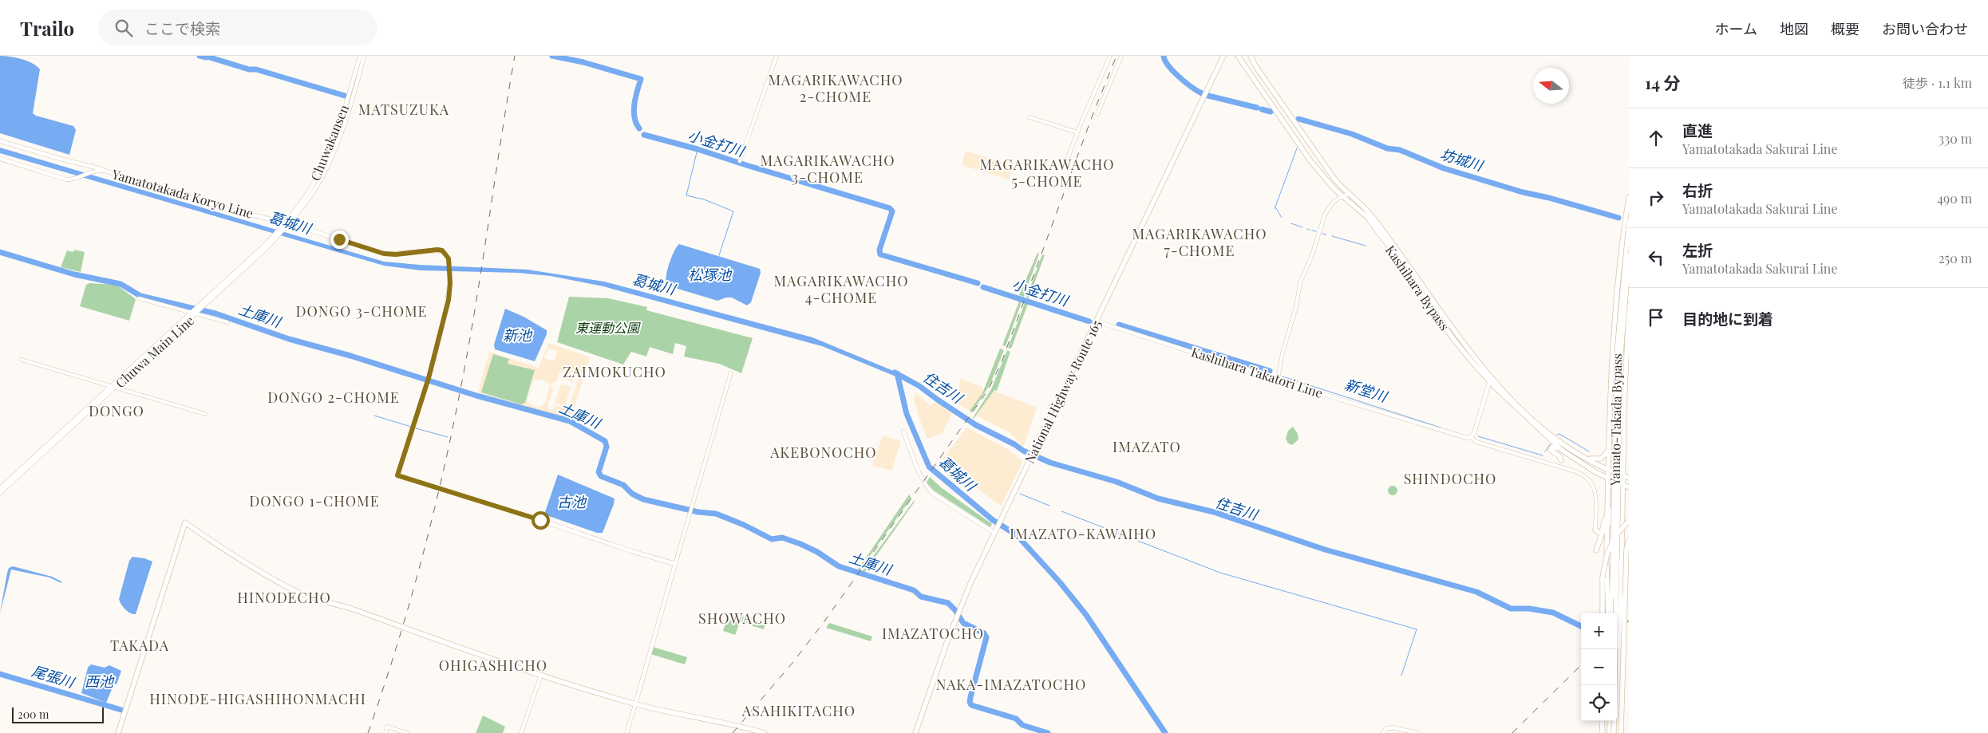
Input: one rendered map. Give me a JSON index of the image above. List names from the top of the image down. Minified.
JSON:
{"streets":{"highway":["Kashihara Bypass","National Highway Route 165","Yamato-Takada Bypass"],"main road":["Chuwakansen","Yamatotakada Koryo Line","Chuwa Main Line","Kashihara Takatori Line"]},"crossings":[["Chuwakansen","Yamatotakada Koryo Line"],["Chuwakansen","Chuwa Main Line"],["Yamatotakada Koryo Line","Chuwa Main Line"],["Kashihara Takatori Line","National Highway Route 165"]],"districts":["MAGARIKAWACHO 2-CHOME","MATSUZUKA","MAGARIKAWACHO 3-CHOME","MAGARIKAWACHO 5-CHOME","MAGARIKAWACHO 7-CHOME","MAGARIKAWACHO 4-CHOME","DONGO 3-CHOME","ZAIMOKUCHO","DONGO 2-CHOME","DONGO","IMAZATO","AKEBONOCHO","SHINDOCHO","DONGO 1-CHOME","IMAZATO-KAWAIHO","HINODECHO","SHOWACHO","IMAZATOCHO","TAKADA","OHIGASHICHO","NAKA-IMAZATOCHO","HINODE-HIGASHIHONMACHI","ASAHIKITACHO"],"water":["小金打川","坊城川","葛城川","松塚池","土庫川","新池","住吉川","新堂川","古池","尾張川","西池"],"parks":["東運動公園"],"scale_bar":"200 m","north":"left","page":{"header":"Trailo","search":"ここで検索","nav":["ホーム","地図","概要","お問い合わせ"],"heading":["14 分","徒歩 · 1.1 km"],"list":[["直進","Yamatotakada Sakurai Line","330 m"],["右折","Yamatotakada Sakurai Line","490 m"],["左折","Yamatotakada Sakurai Line","250 m"],"目的地に到着"],"map_buttons":["+","−"],"scale":"200 m"}}
